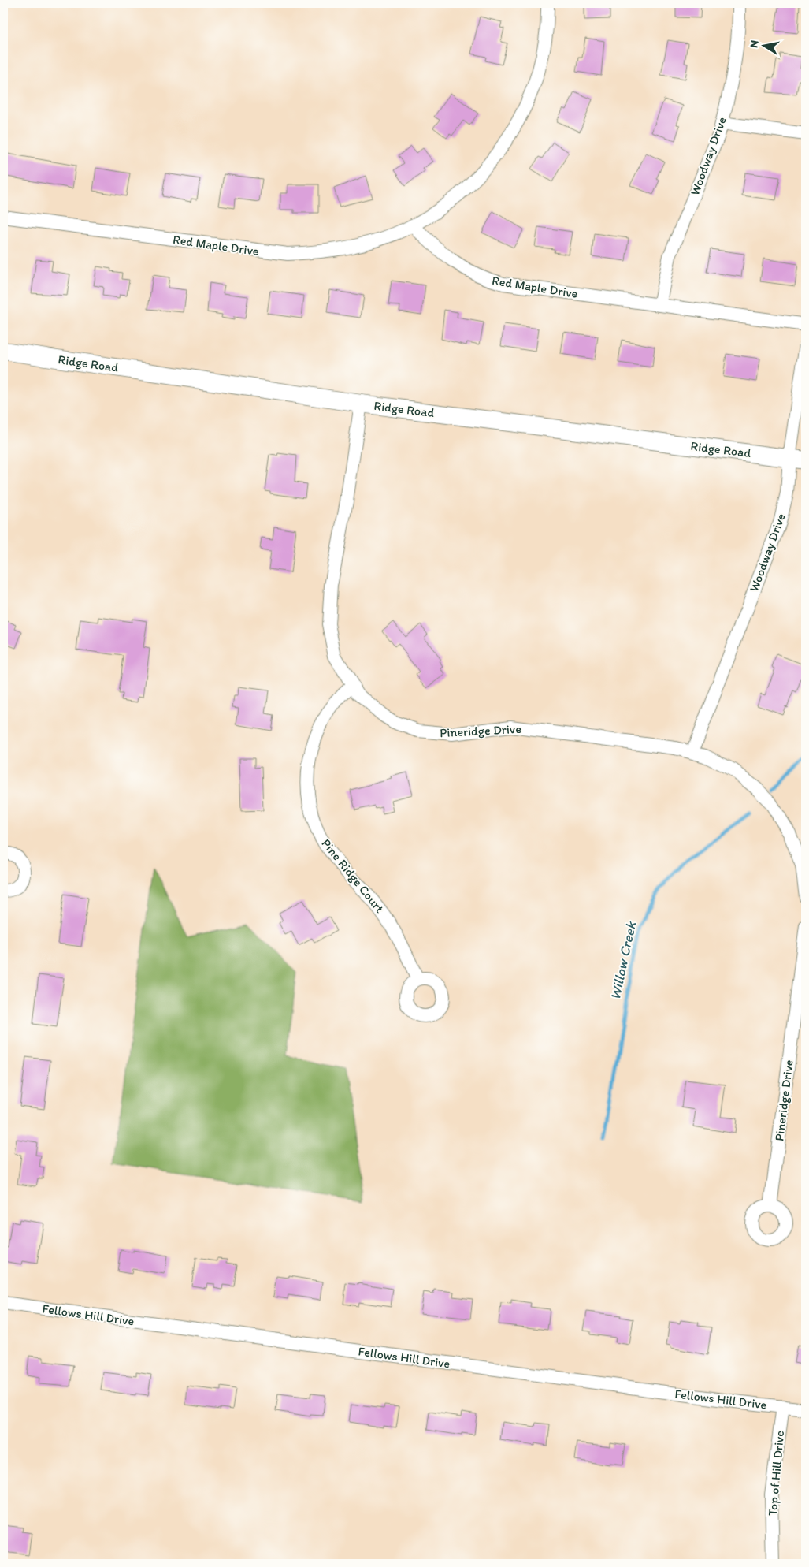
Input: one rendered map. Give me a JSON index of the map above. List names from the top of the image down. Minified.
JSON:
{"streets":{"street":["Woodway Drive","Red Maple Drive","Ridge Road","Pineridge Drive","Pine Ridge Court","Fellows Hill Drive","Top of Hill Drive"]},"crossings":[["Woodway Drive","Red Maple Drive"],["Woodway Drive","Ridge Road"],["Woodway Drive","Pineridge Drive"],["Ridge Road","Pineridge Drive"],["Pineridge Drive","Pine Ridge Court"],["Fellows Hill Drive","Top of Hill Drive"]],"water":["Willow Creek"],"north":"left"}
